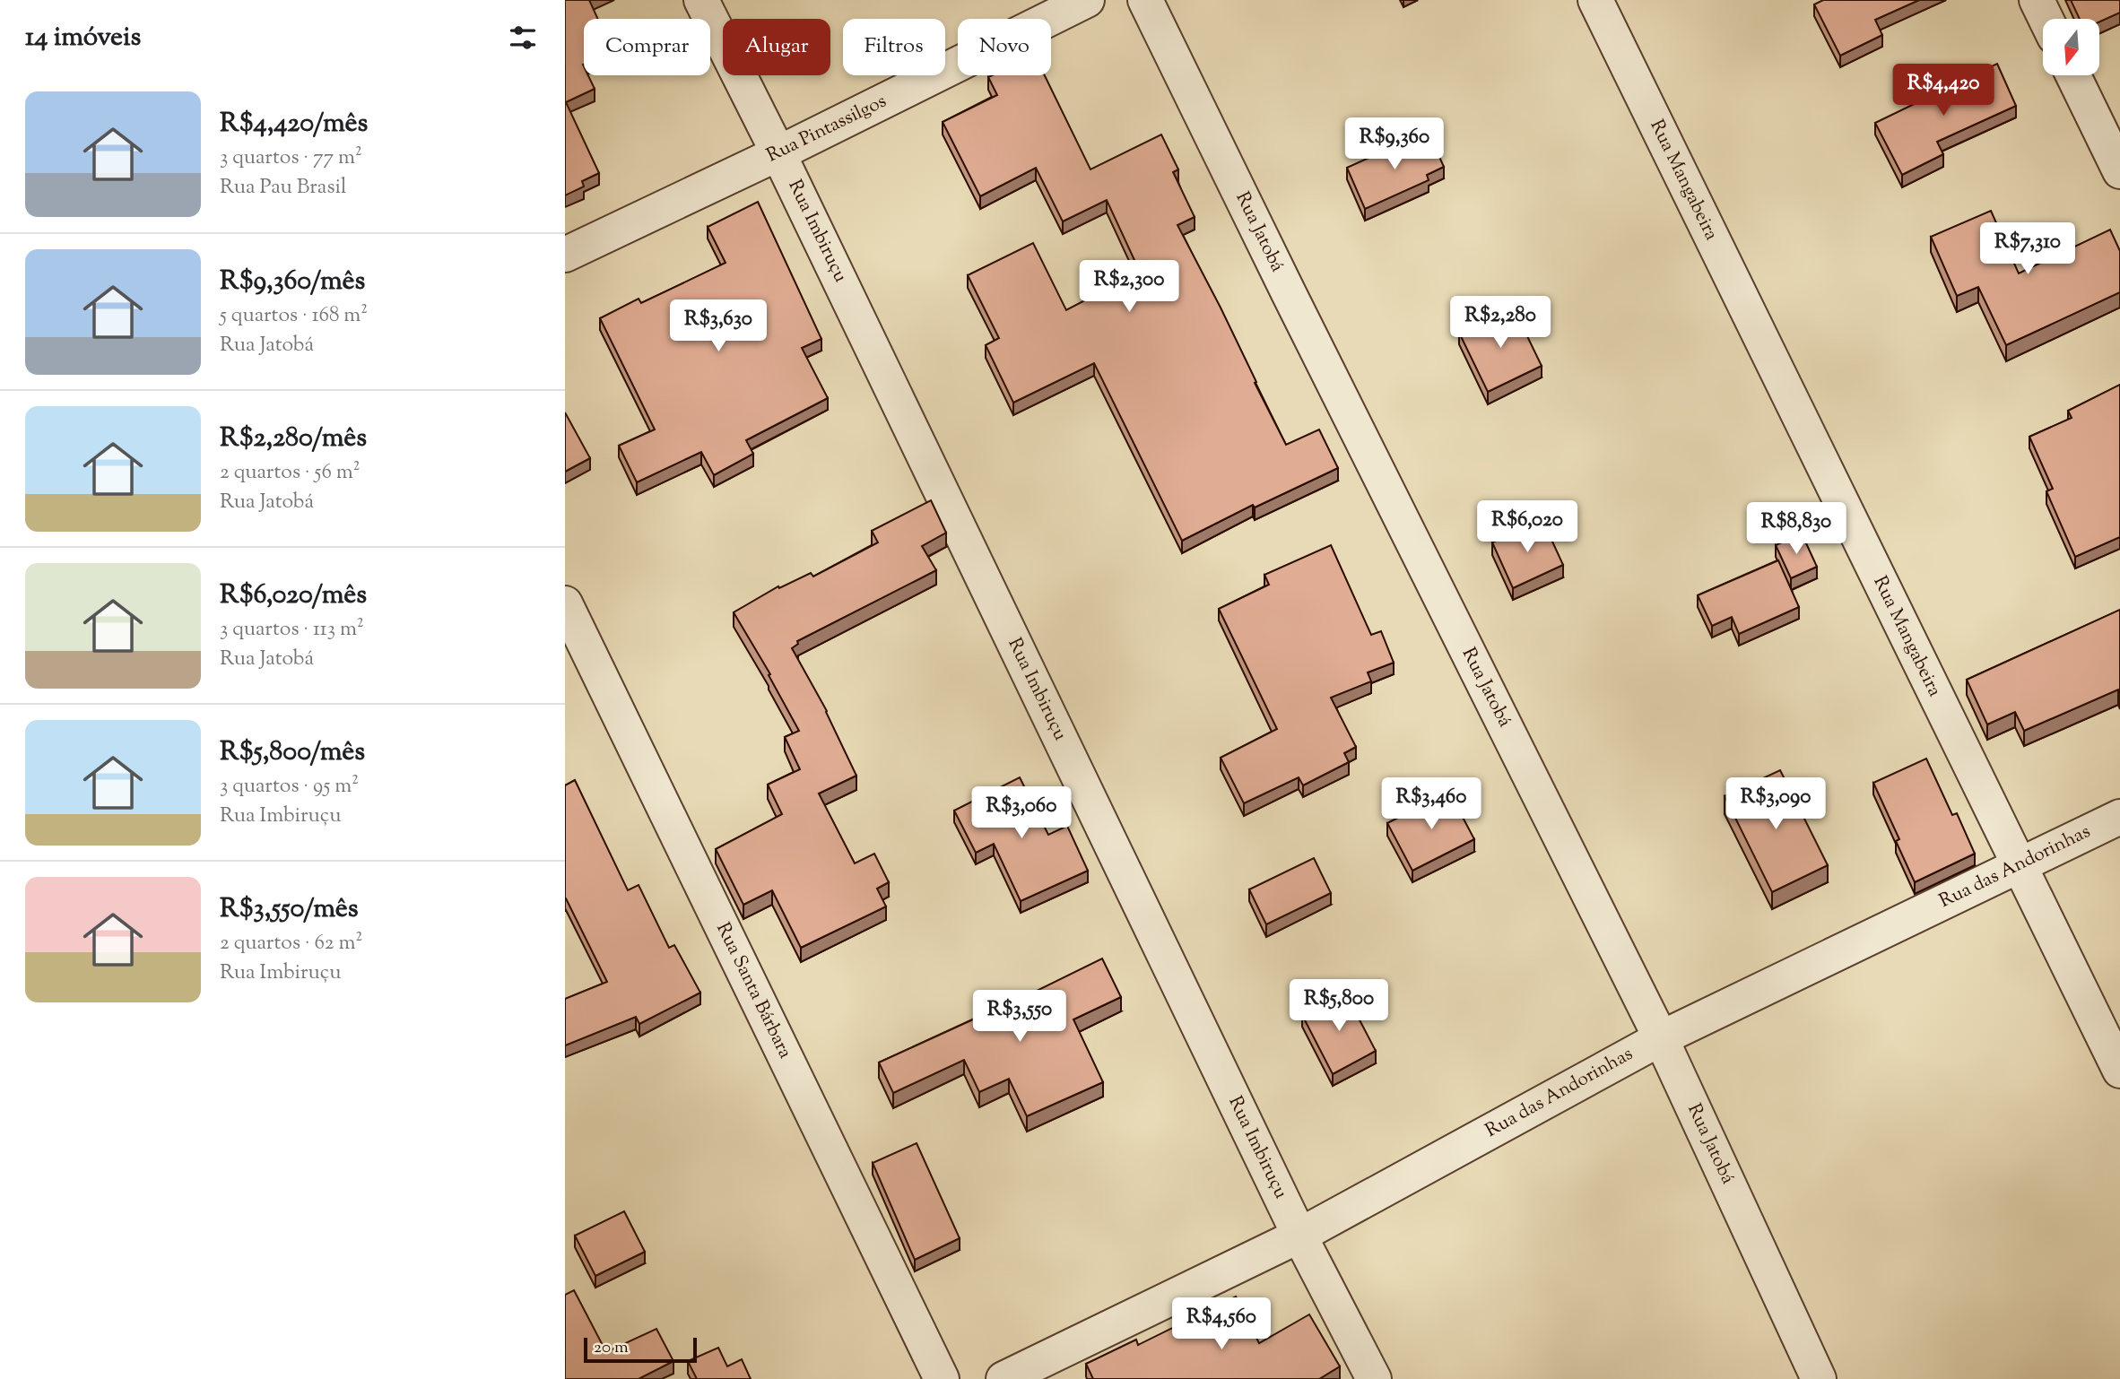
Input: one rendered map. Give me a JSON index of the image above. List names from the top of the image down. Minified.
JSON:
{"streets":{"street":["Rua Pintassilgos","Rua Mangabeira","Rua Imbiruçu","Rua Jatobá","Rua das Andorinhas","Rua Santa Bárbara"]},"crossings":[["Rua Pintassilgos","Rua Imbiruçu"],["Rua Mangabeira","Rua das Andorinhas"],["Rua Imbiruçu","Rua das Andorinhas"],["Rua Jatobá","Rua das Andorinhas"]],"scale_bar":"20 m","north":"bottom","page":{"heading":"14 imóveis","chip":["Comprar","Alugar","Filtros","Novo"],"price":["R$4,420","R$9,360","R$7,310","R$2,300","R$2,280","R$3,630","R$6,020","R$8,830","R$3,460","R$3,090","R$3,060","R$5,800","R$3,550","R$4,560"],"list":[{"name":"R$4,420/mês","note":"3 quartos · 77 m² · Rua Pau Brasil"},{"name":"R$9,360/mês","note":"5 quartos · 168 m² · Rua Jatobá"},{"name":"R$2,280/mês","note":"2 quartos · 56 m² · Rua Jatobá"},{"name":"R$6,020/mês","note":"3 quartos · 113 m² · Rua Jatobá"},{"name":"R$5,800/mês","note":"3 quartos · 95 m² · Rua Imbiruçu"},{"name":"R$3,550/mês","note":"2 quartos · 62 m² · Rua Imbiruçu"}],"scale":"20 m"}}
